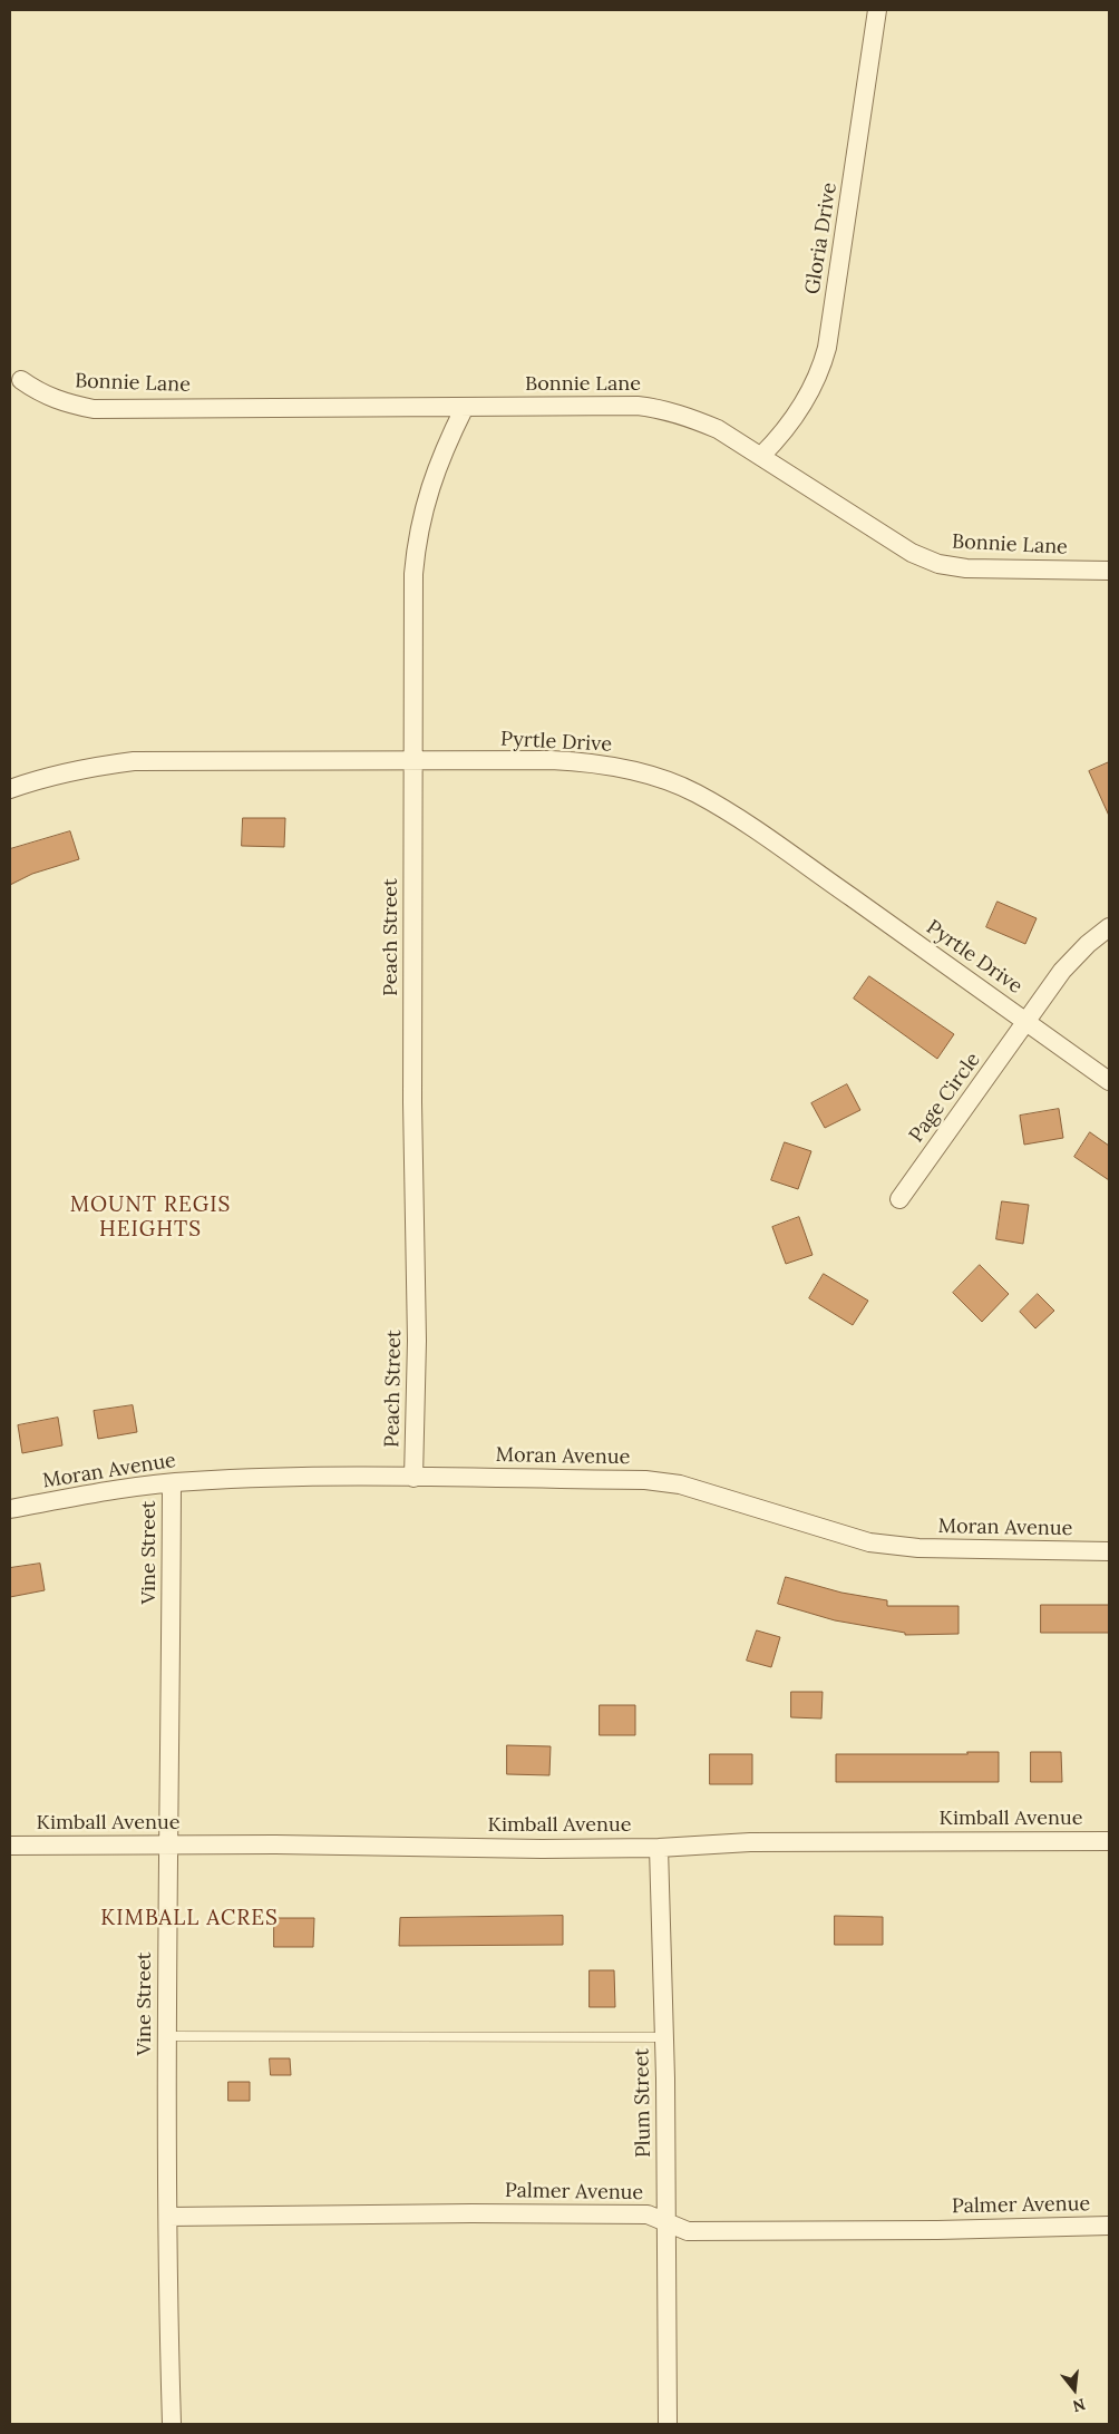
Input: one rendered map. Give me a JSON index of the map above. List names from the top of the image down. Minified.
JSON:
{"streets":{"street":["Gloria Drive","Bonnie Lane","Pyrtle Drive","Peach Street","Page Circle","Moran Avenue","Vine Street","Kimball Avenue","Plum Street","Palmer Avenue"]},"crossings":[["Gloria Drive","Bonnie Lane"],["Bonnie Lane","Peach Street"],["Pyrtle Drive","Peach Street"],["Pyrtle Drive","Page Circle"],["Peach Street","Moran Avenue"],["Moran Avenue","Vine Street"],["Vine Street","Kimball Avenue"],["Vine Street","Palmer Avenue"],["Kimball Avenue","Plum Street"],["Plum Street","Palmer Avenue"]],"districts":["MOUNT REGIS HEIGHTS","KIMBALL ACRES"],"north":"bottom"}
